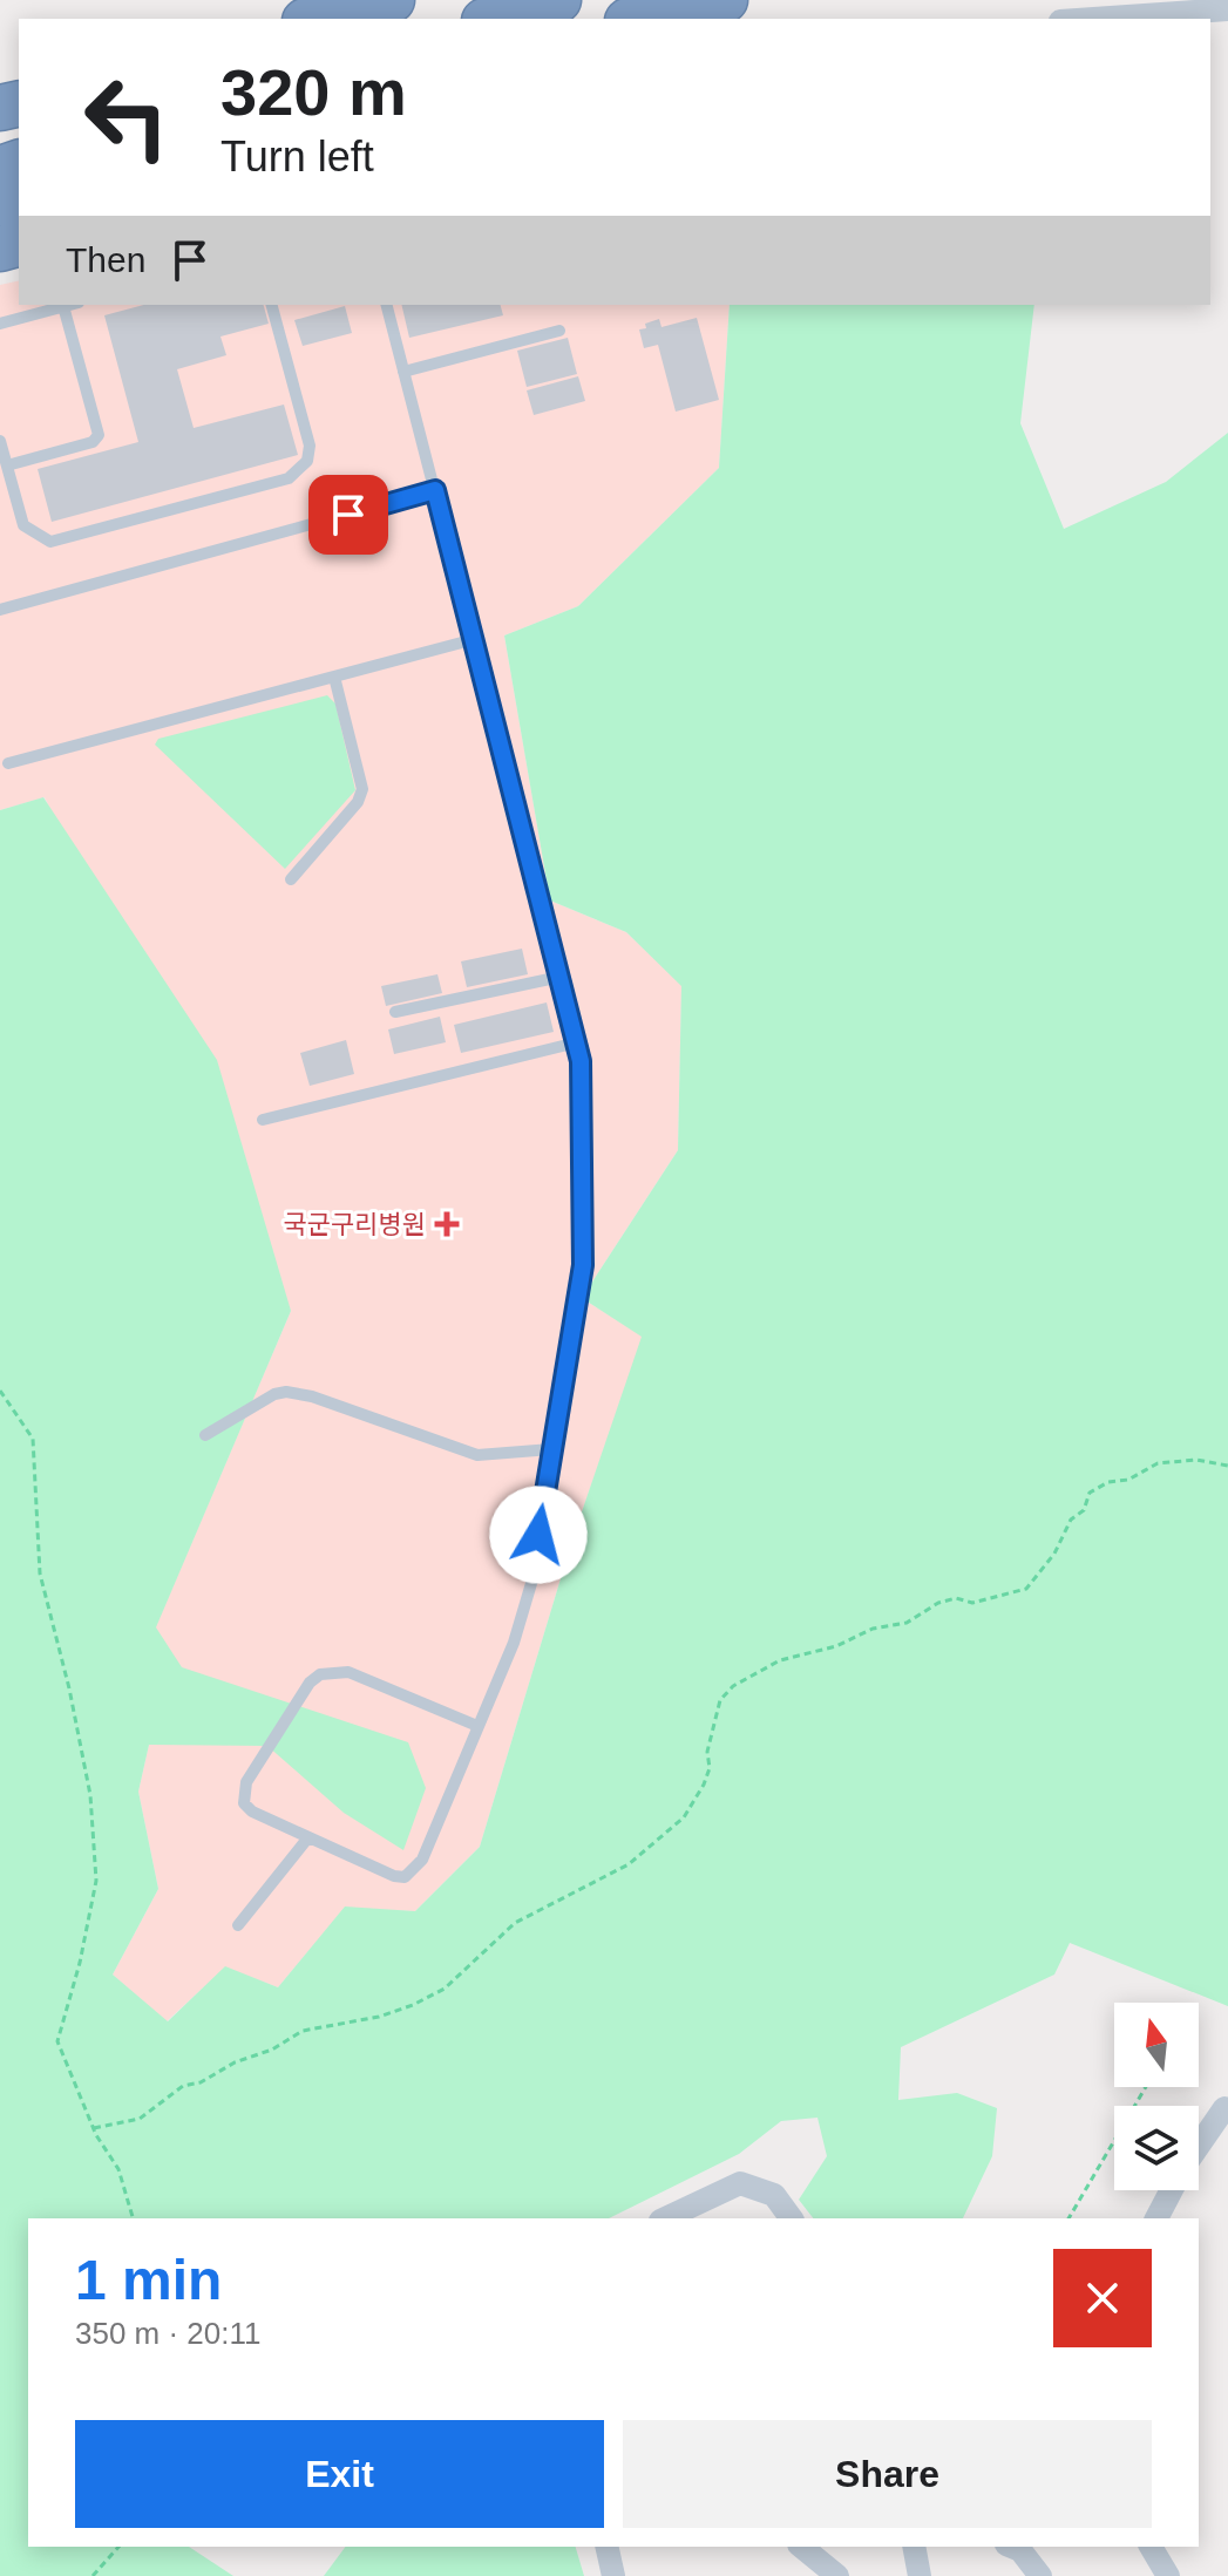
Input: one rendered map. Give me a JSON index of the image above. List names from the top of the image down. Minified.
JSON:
{"places":{"health":["국군구리병원"]},"north":"top","page":{"turn":["320 m","Turn left"],"then":"Then","heading":["1 min","350 m · 20:11"],"buttons":["Exit","Share"]}}
